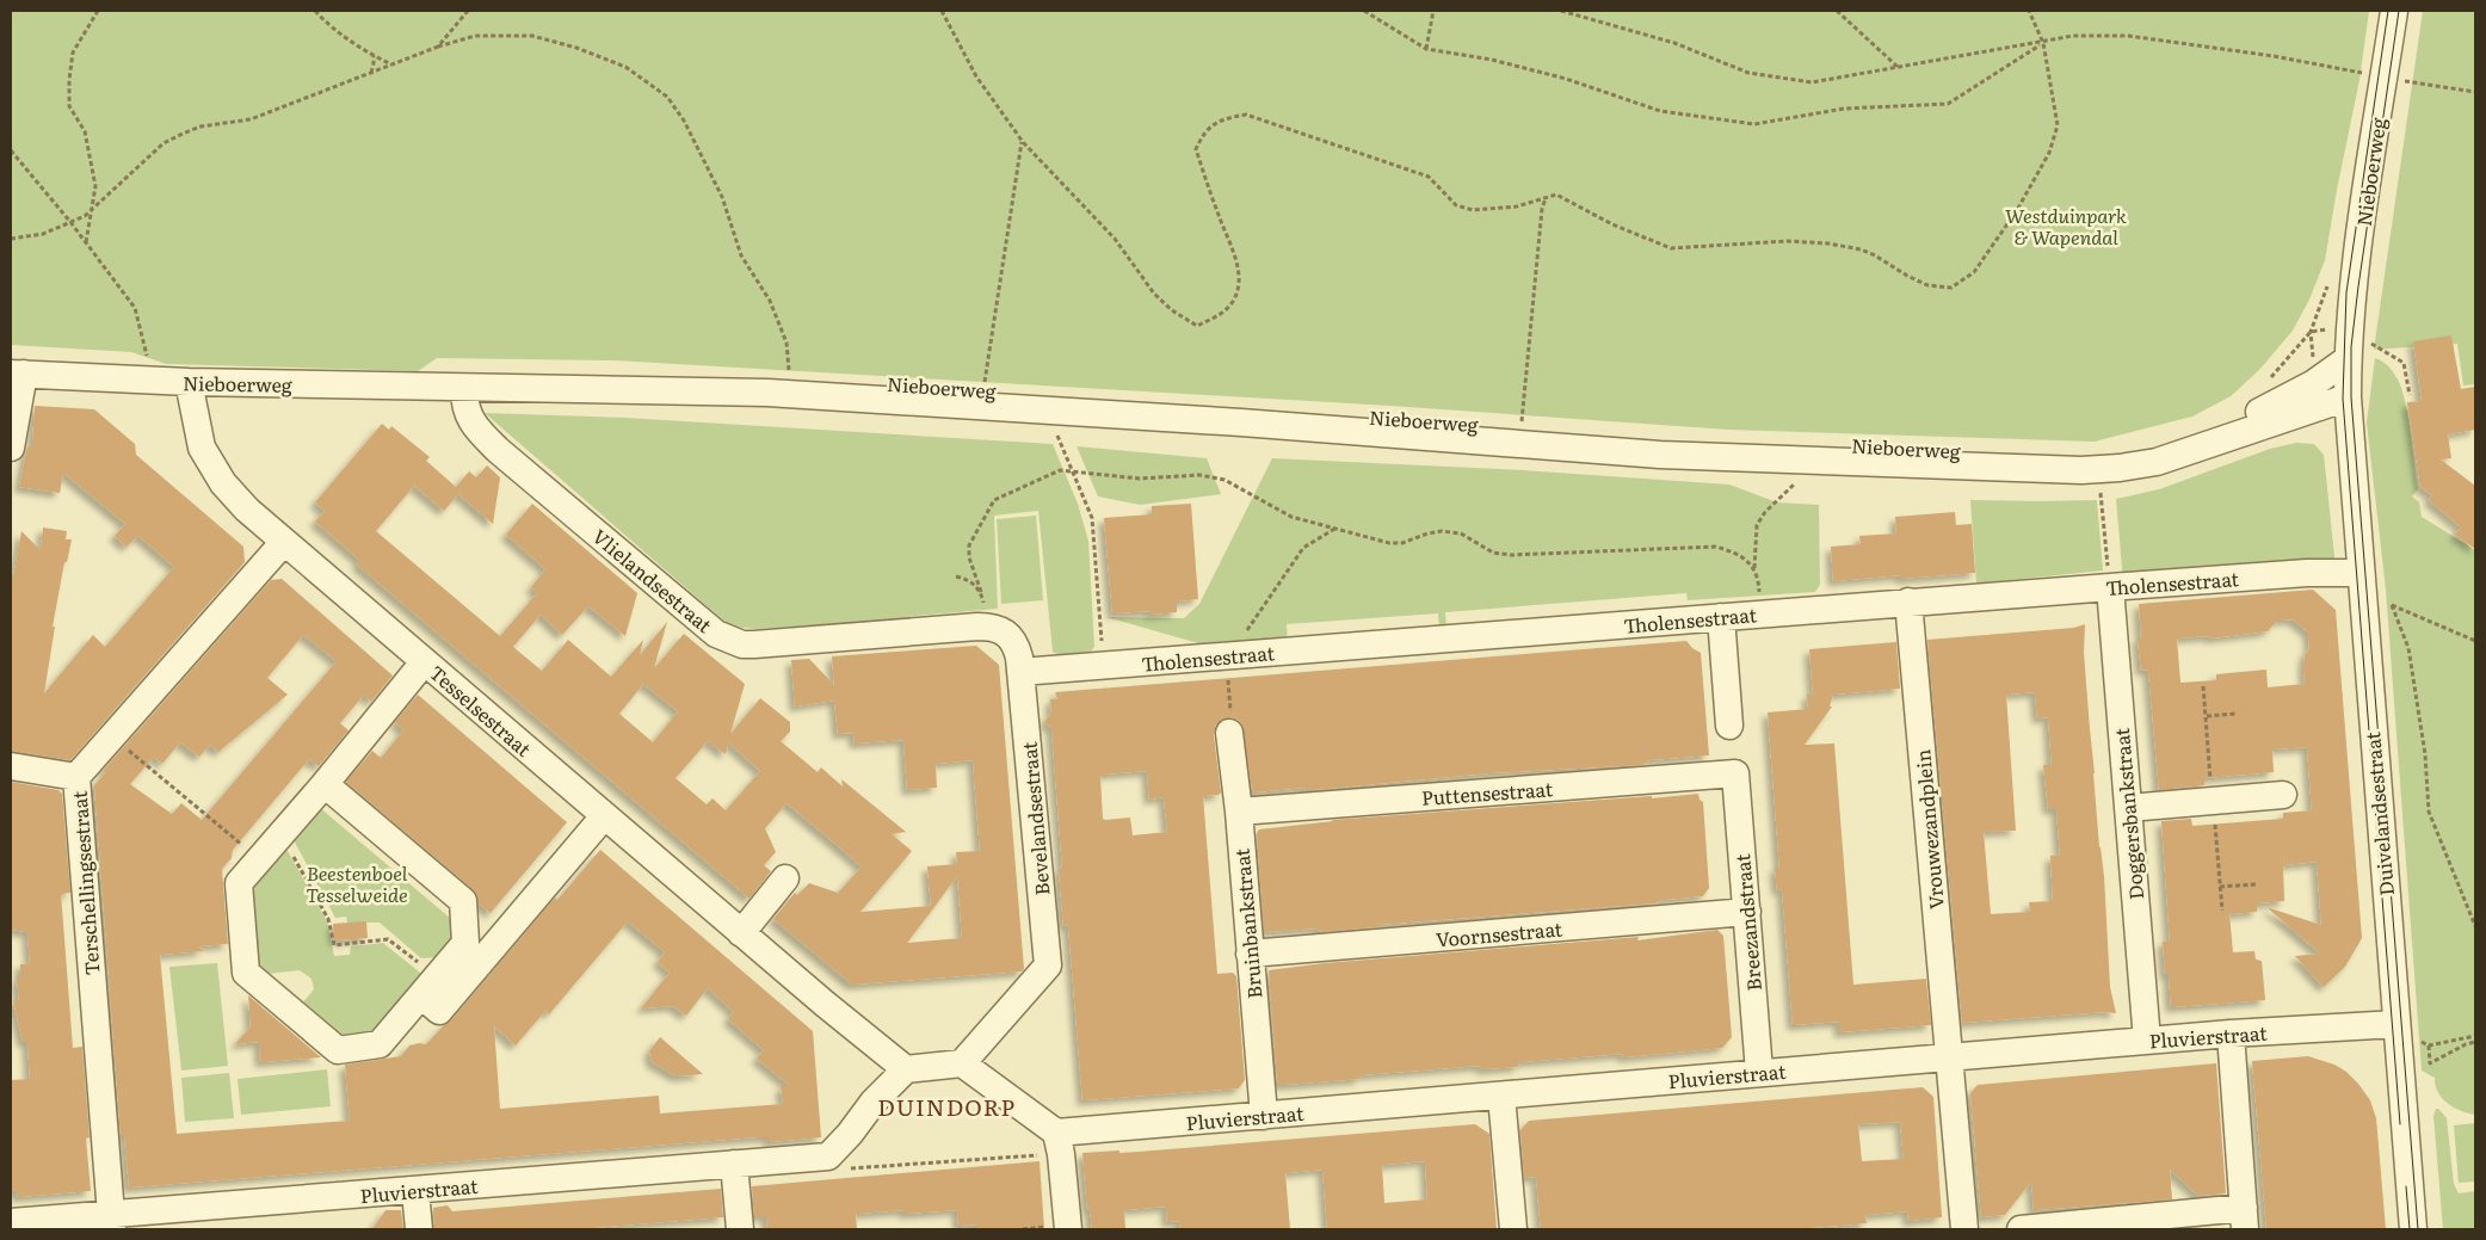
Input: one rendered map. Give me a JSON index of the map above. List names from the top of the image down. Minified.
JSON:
{"streets":{"street":["Nieboerweg","Vlielandsestraat","Tholensestraat","Tesselsestraat","Puttensestraat","Doggersbankstraat","Duivelandsestraat","Bevelandsestraat","Vrouwezandplein","Terschellingsestraat","Breezandstraat","Bruinbankstraat","Voornsestraat","Pluvierstraat"]},"crossings":[["Nieboerweg","Vlielandsestraat"],["Nieboerweg","Tesselsestraat"],["Nieboerweg","Duivelandsestraat"],["Tholensestraat","Doggersbankstraat"],["Tholensestraat","Duivelandsestraat"],["Tholensestraat","Bevelandsestraat"],["Tholensestraat","Vrouwezandplein"],["Tesselsestraat","Terschellingsestraat"],["Puttensestraat","Breezandstraat"],["Puttensestraat","Bruinbankstraat"],["Doggersbankstraat","Pluvierstraat"],["Duivelandsestraat","Pluvierstraat"],["Vrouwezandplein","Pluvierstraat"],["Terschellingsestraat","Pluvierstraat"],["Breezandstraat","Voornsestraat"],["Breezandstraat","Pluvierstraat"],["Bruinbankstraat","Voornsestraat"],["Bruinbankstraat","Pluvierstraat"]],"districts":["DUINDORP"],"parks":["Westduinpark & Wapendal","Beestenboel Tesselweide"]}
